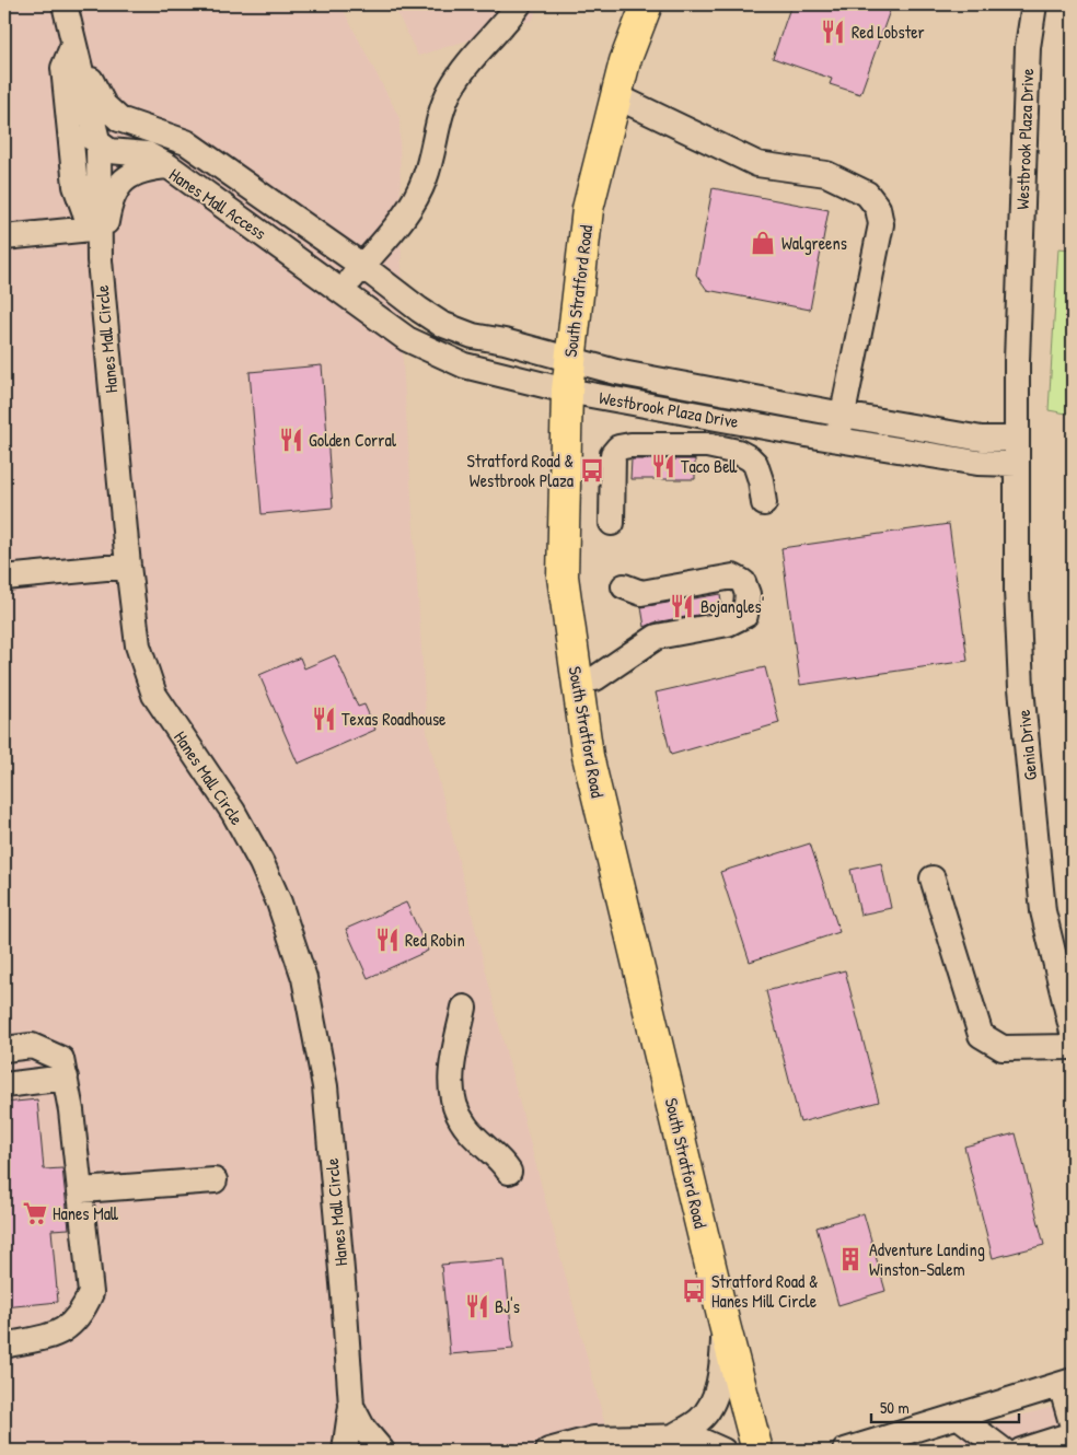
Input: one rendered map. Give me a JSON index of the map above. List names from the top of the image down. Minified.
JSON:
{"streets":{"main road":["South Stratford Road"],"street":["Westbrook Plaza Drive","Hanes Mall Access","Hanes Mall Circle","Genia Drive"]},"crossings":[["Westbrook Plaza Drive","Hanes Mall Access"],["Westbrook Plaza Drive","South Stratford Road"],["Westbrook Plaza Drive","Genia Drive"],["Hanes Mall Access","Hanes Mall Circle"]],"places":{"restaurant":["Red Lobster","Golden Corral","Taco Bell","Bojangles'","Texas Roadhouse","Red Robin","BJ's"],"shop":["Walgreens"],"bus stop":["Stratford Road & Westbrook Plaza","Stratford Road & Hanes Mill Circle"],"supermarket":["Hanes Mall"],"building":["Adventure Landing Winston-Salem"]},"scale_bar":"50 m"}
